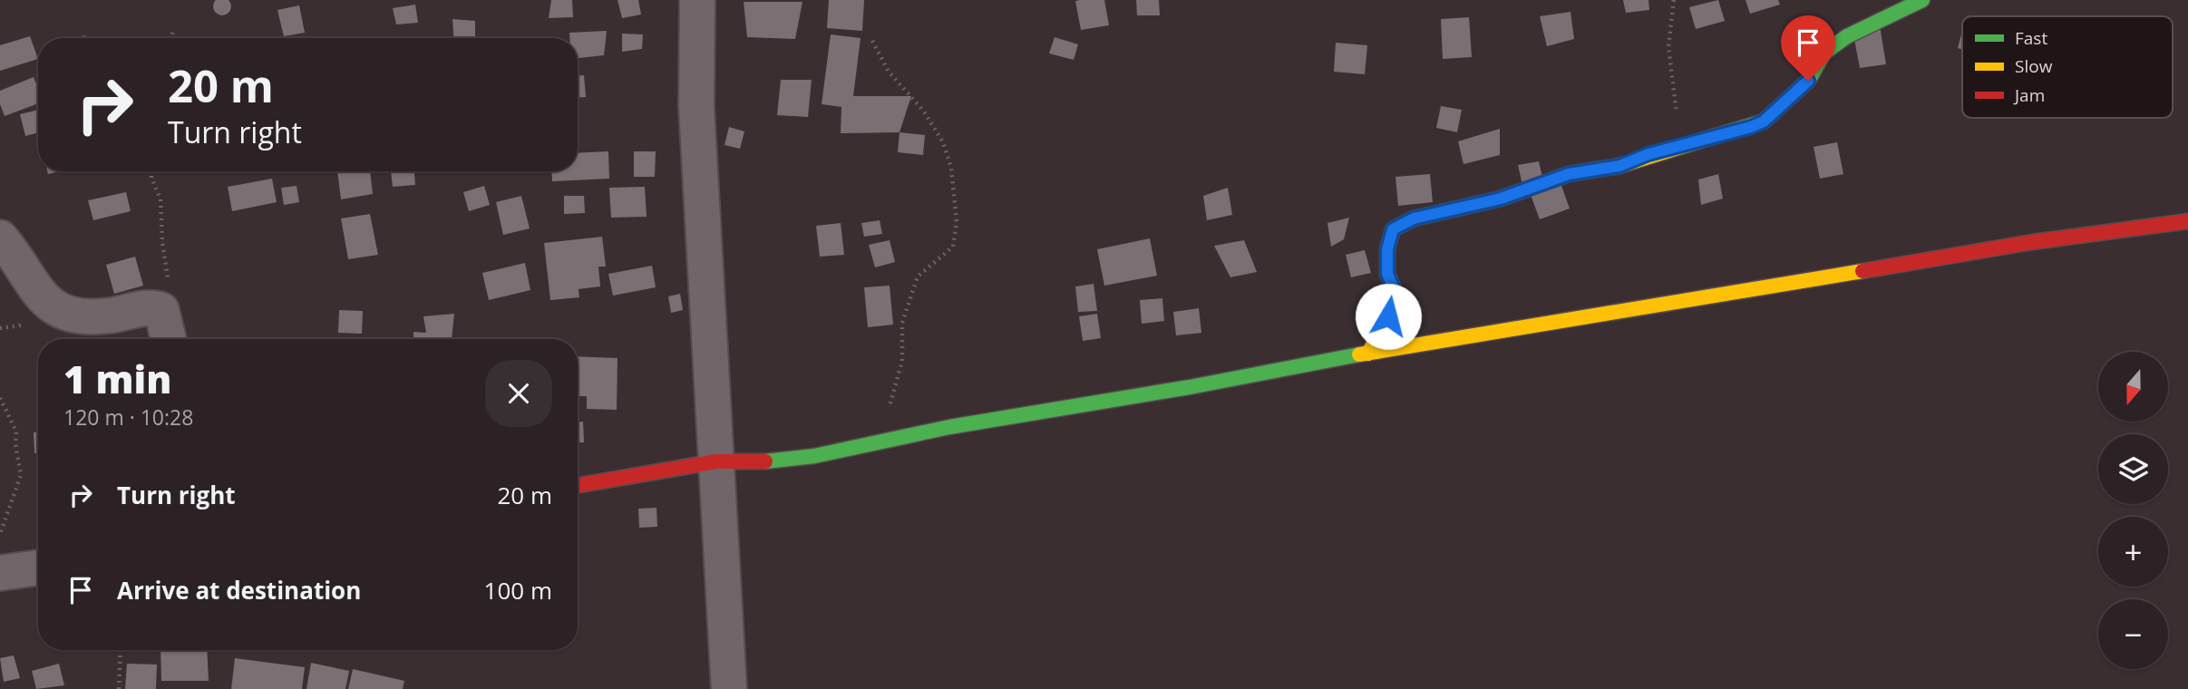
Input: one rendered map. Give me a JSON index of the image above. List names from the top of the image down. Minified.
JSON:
{"legend":["Fast","Slow","Jam"],"north":"bottom","page":{"turn":["20 m","Turn right"],"heading":["1 min","120 m · 10:28"],"map_buttons":["+","−"],"list":[{"name":"Turn right","value":"20 m"},{"name":"Arrive at destination","value":"100 m"}]}}
